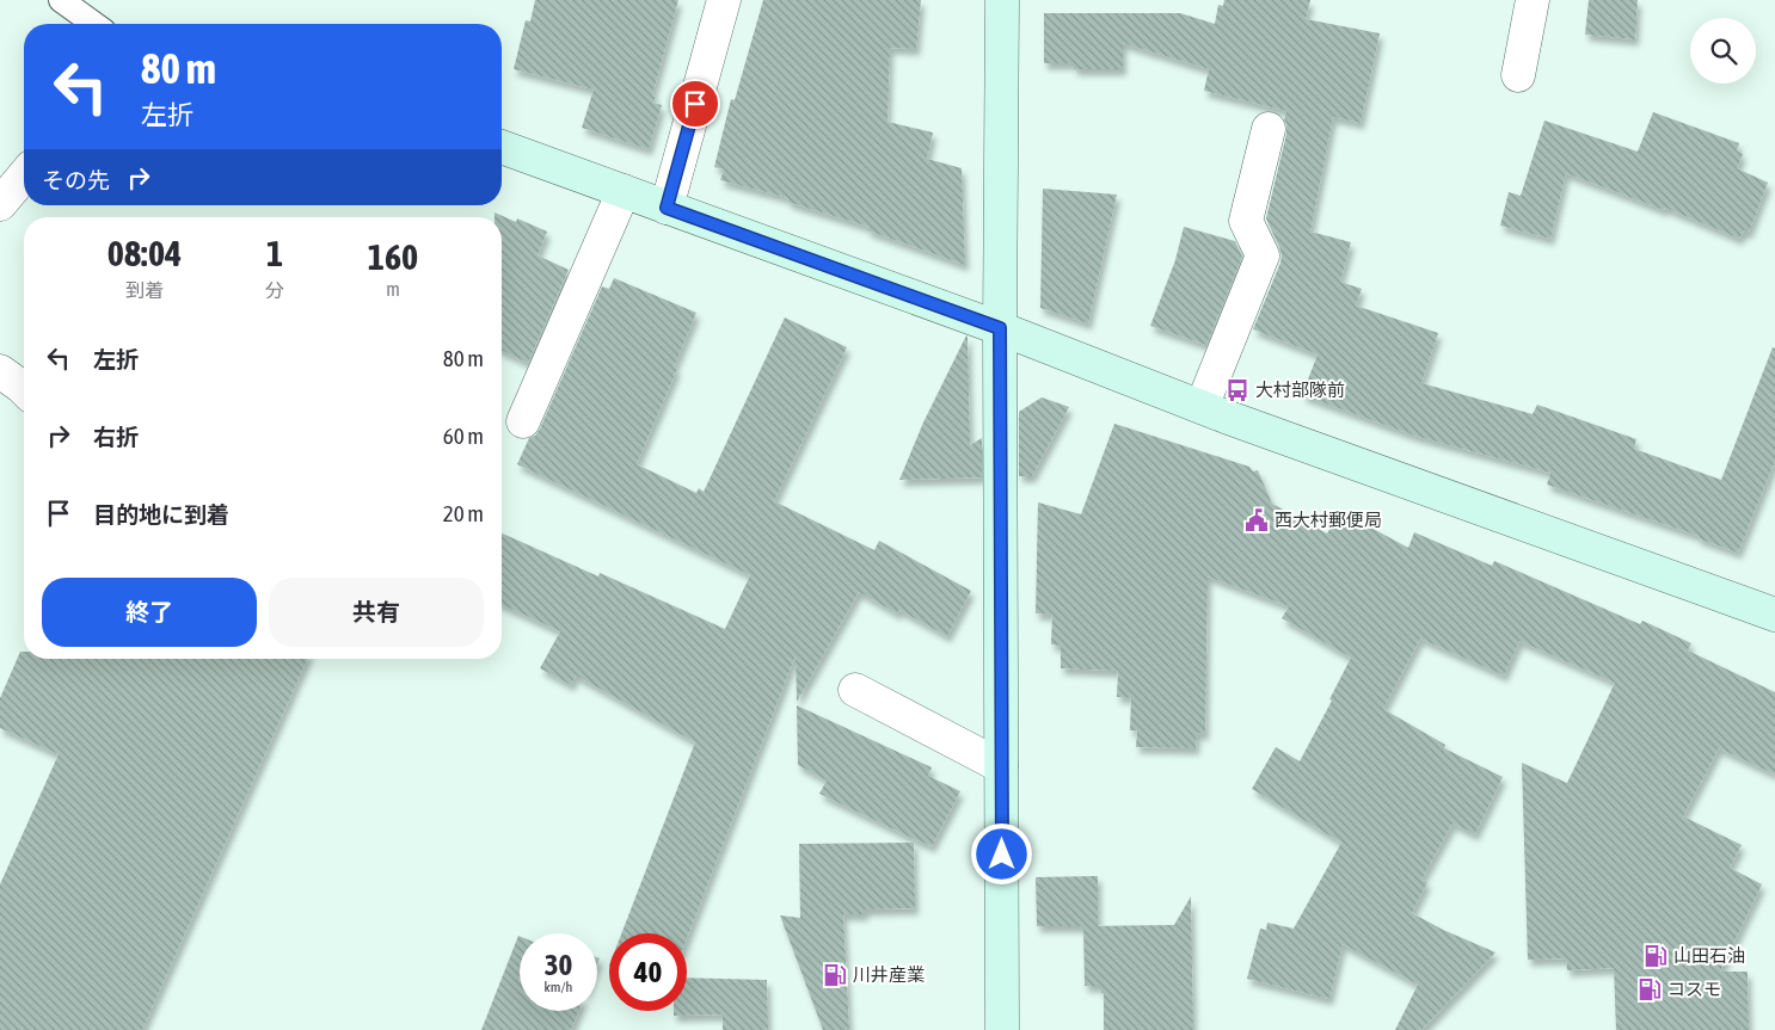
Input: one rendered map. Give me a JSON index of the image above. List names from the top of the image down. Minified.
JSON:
{"places":{"bus stop":["大村部隊前"],"public building":["西大村郵便局"],"fuel station":["山田石油","川井産業","コスモ"]},"page":{"turn":["80 m","左折"],"then":"その先","eta":["08:04","到着","1","分","160","m"],"list":[{"name":"左折","value":"80 m"},{"name":"右折","value":"60 m"},{"name":"目的地に到着","value":"20 m"}],"buttons":["終了","共有"],"speed":"30 km/h","limit":"40"}}
